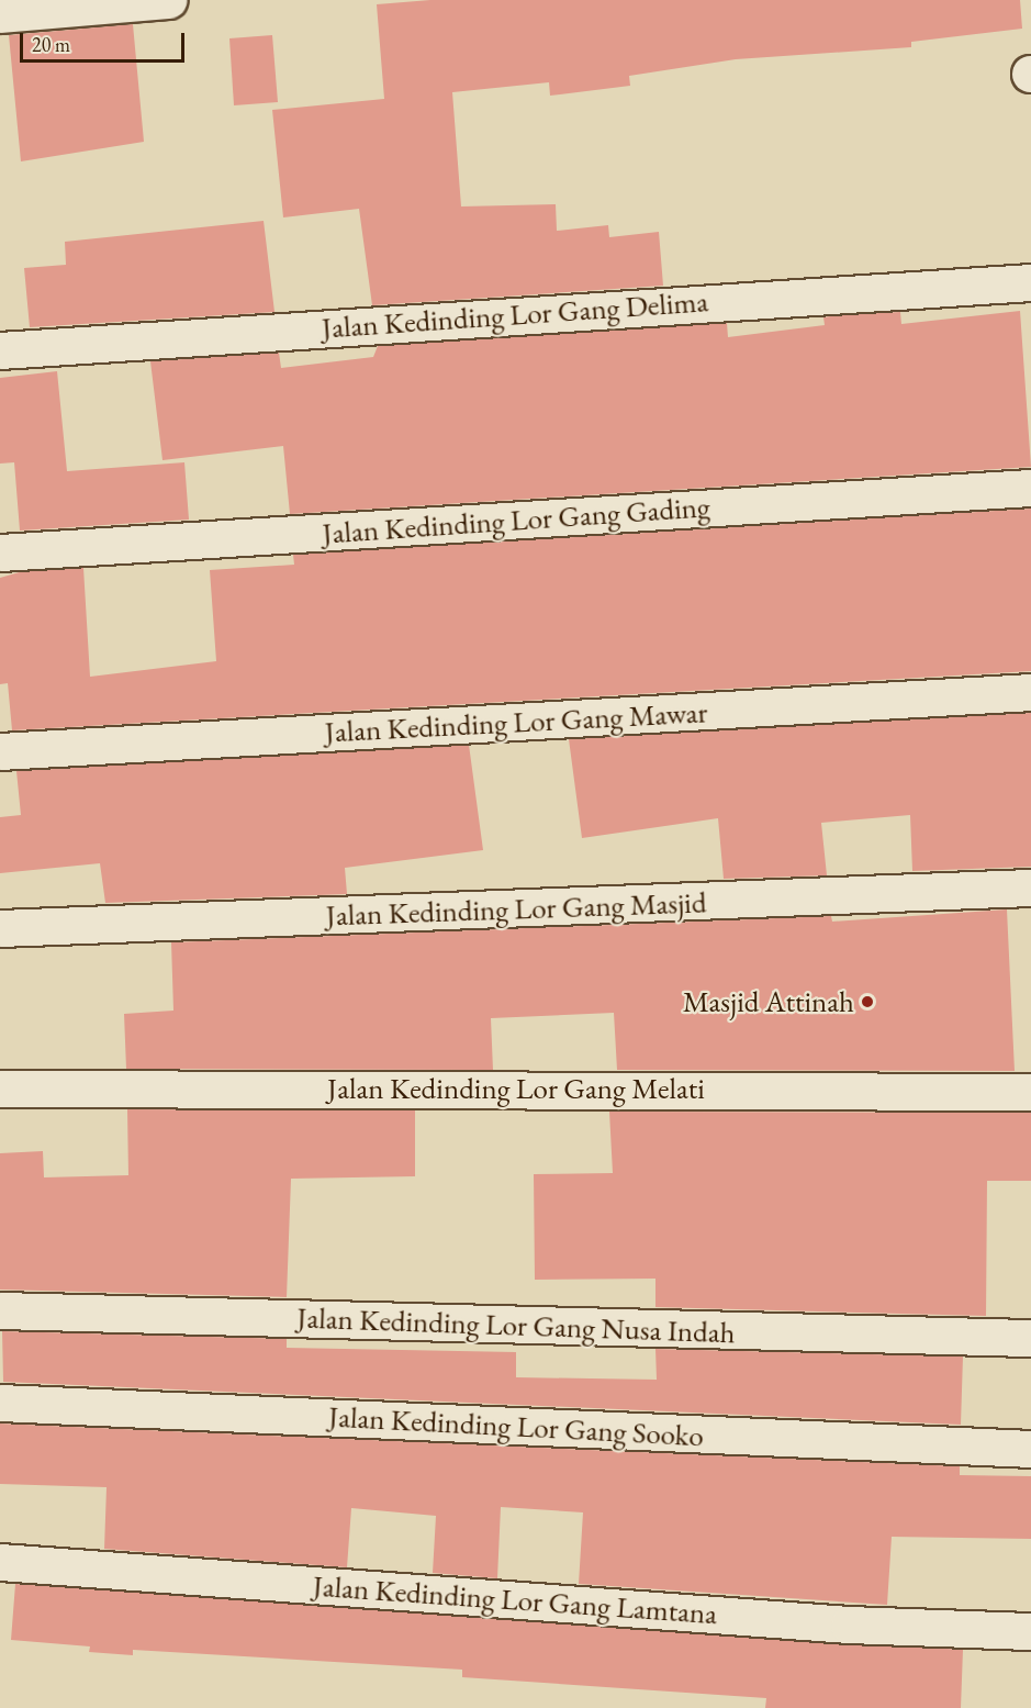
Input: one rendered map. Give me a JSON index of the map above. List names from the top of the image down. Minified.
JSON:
{"streets":{"street":["Jalan Kedinding Lor Gang Delima","Jalan Kedinding Lor Gang Gading","Jalan Kedinding Lor Gang Mawar","Jalan Kedinding Lor Gang Masjid","Jalan Kedinding Lor Gang Melati","Jalan Kedinding Lor Gang Nusa Indah","Jalan Kedinding Lor Gang Sooko","Jalan Kedinding Lor Gang Lamtana"]},"places":["Masjid Attinah"],"scale_bar":"20 m"}
